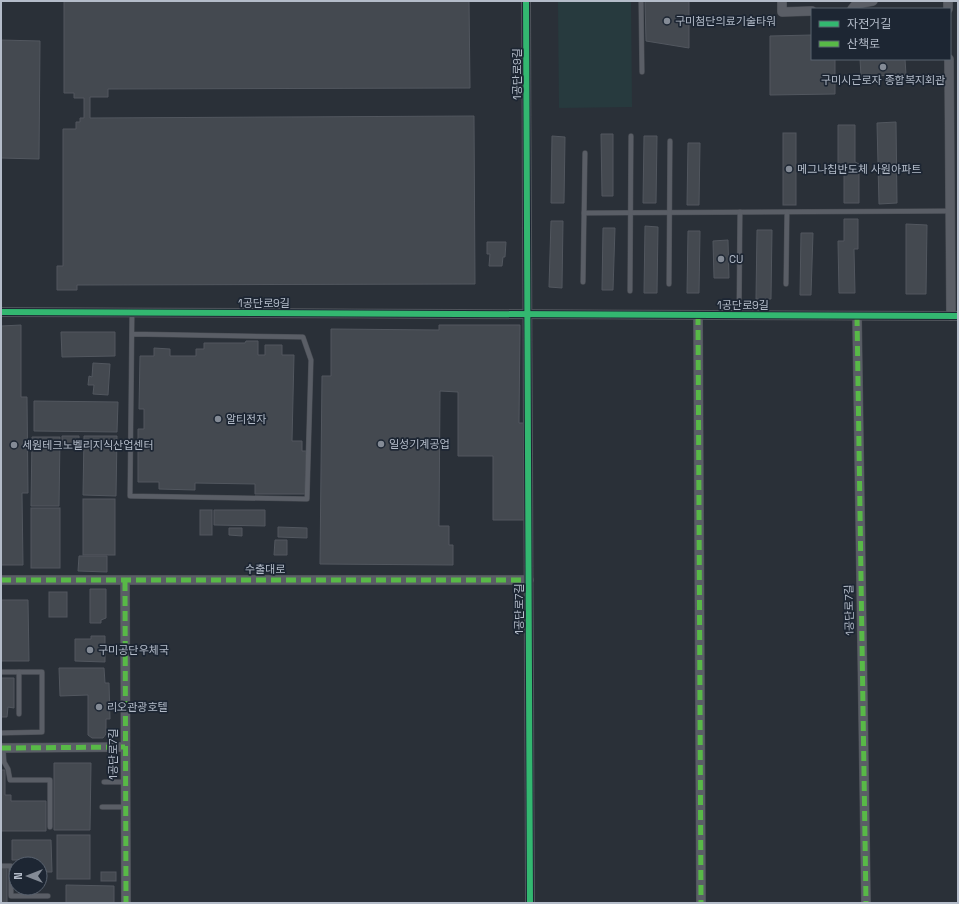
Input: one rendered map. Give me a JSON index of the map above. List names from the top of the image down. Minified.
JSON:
{"streets":{"street":["1공단로9길","수출대로","1공단로7길"]},"crossings":[["1공단로9길","1공단로7길"],["수출대로","1공단로7길"]],"places":["구미첨단의료기술타워","구미시근로자 종합복지회관","메그나칩반도체 사원아파트","CU","알티전자","일성기계공업","세원테크노벨리지식산업센터","구미공단우체국","리오관광호텔"],"legend":["자전거길","산책로"],"north":"left"}
